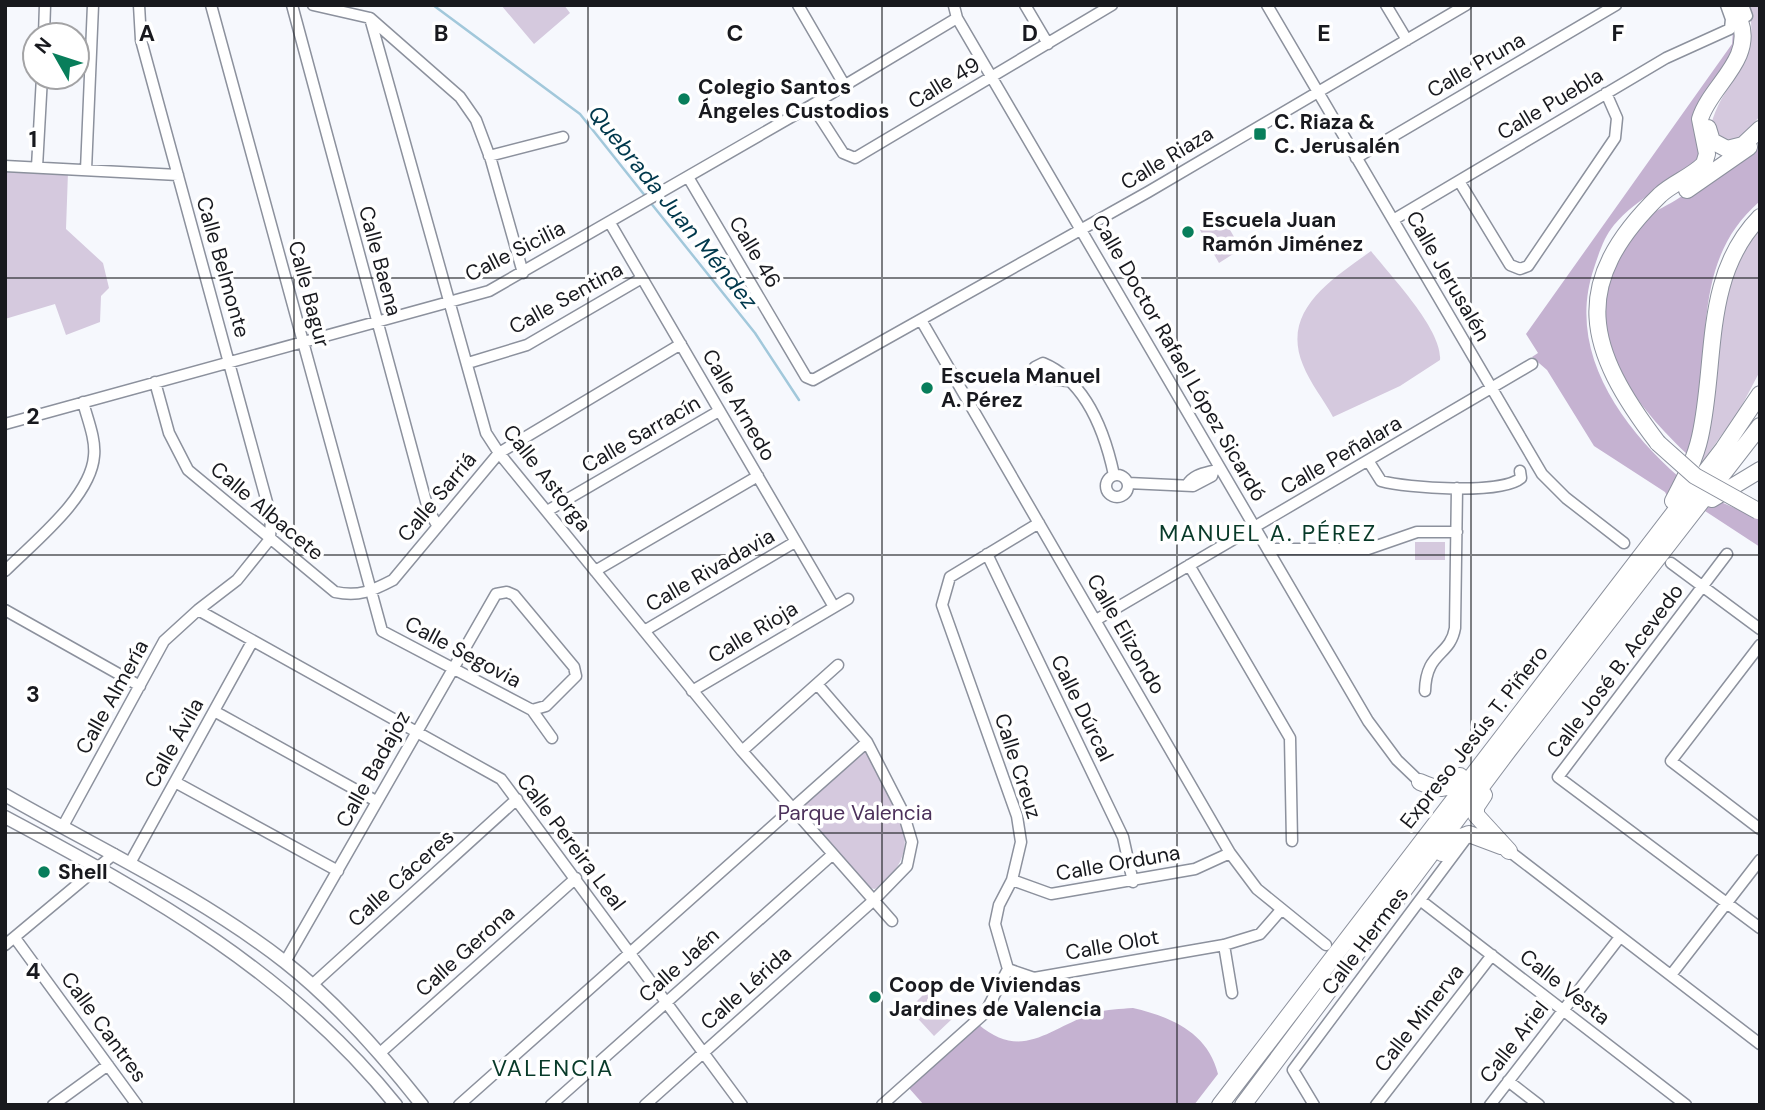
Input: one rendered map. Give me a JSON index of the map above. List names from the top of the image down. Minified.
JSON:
{"streets":{"highway":["Expreso Jesús T. Piñero"],"street":["Calle Pruna","Calle 49","Calle Puebla","Calle Riaza","Calle Sicilia","Calle 46","Calle Baena","Calle Belmonte","Calle Jerusalén","Calle Bagur","Calle Sentina","Calle Doctor Rafael López Sicardó","Calle Arnedo","Calle Sarracín","Calle Peñalara","Calle Astorga","Calle Sarriá","Calle Albacete","Calle Rivadavia","Calle Rioja","Calle Elizondo","Calle Segovia","Calle José B. Acevedo","Calle Almería","Calle Dúrcal","Calle Ávila","Calle Creuz","Calle Badajoz","Calle Pereira Leal","Calle Orduna","Calle Cáceres","Calle Hermes","Calle Olot","Calle Gerona","Calle Jaén","Calle Vesta","Calle Lérida","Calle Minerva","Calle Cantres","Calle Ariel"]},"crossings":[["Calle Pruna","Calle Jerusalén"],["Calle 49","Calle Sicilia"],["Calle 49","Calle Doctor Rafael López Sicardó"],["Calle Puebla","Calle Jerusalén"],["Calle Riaza","Calle 46"],["Calle Riaza","Calle Jerusalén"],["Calle Riaza","Calle Doctor Rafael López Sicardó"],["Calle Riaza","Calle Elizondo"],["Calle Sicilia","Calle 46"],["Calle Sicilia","Calle Baena"],["Calle Sicilia","Calle Belmonte"],["Calle Sicilia","Calle Bagur"],["Calle Sicilia","Calle Doctor Rafael López Sicardó"],["Calle Sicilia","Calle Arnedo"],["Calle Sicilia","Calle Astorga"],["Calle Sicilia","Calle Albacete"],["Calle Baena","Calle Sarriá"],["Calle Belmonte","Calle Albacete"],["Calle Belmonte","Calle Almería"],["Calle Jerusalén","Calle Peñalara"],["Calle Bagur","Calle Sarriá"],["Calle Bagur","Calle Albacete"],["Calle Bagur","Calle Segovia"],["Calle Sentina","Calle Arnedo"],["Calle Sentina","Calle Astorga"],["Calle Doctor Rafael López Sicardó","Calle Peñalara"],["Calle Arnedo","Calle Sarracín"],["Calle Arnedo","Calle Sarriá"],["Calle Arnedo","Calle Rivadavia"],["Calle Arnedo","Calle Rioja"],["Calle Sarracín","Calle Astorga"],["Calle Peñalara","Calle Elizondo"],["Calle Astorga","Calle Sarriá"],["Calle Astorga","Calle Rivadavia"],["Calle Astorga","Calle Rioja"],["Calle Astorga","Calle Jaén"],["Calle Astorga","Calle Lérida"],["Calle Sarriá","Calle Albacete"],["Calle Sarriá","Calle Segovia"],["Calle Albacete","Calle Segovia"],["Calle Albacete","Calle Almería"],["Calle Elizondo","Calle Creuz"],["Calle Elizondo","Calle Orduna"],["Calle Elizondo","Calle Olot"],["Calle Segovia","Calle Badajoz"],["Calle Almería","Calle Pereira Leal"],["Calle Dúrcal","Calle Creuz"],["Calle Dúrcal","Calle Orduna"],["Calle Ávila","Calle Pereira Leal"],["Calle Creuz","Calle Orduna"],["Calle Creuz","Calle Olot"],["Calle Badajoz","Calle Pereira Leal"],["Calle Pereira Leal","Calle Cáceres"],["Calle Pereira Leal","Calle Gerona"],["Calle Pereira Leal","Calle Jaén"],["Calle Pereira Leal","Calle Lérida"],["Calle Hermes","Calle Vesta"],["Calle Vesta","Calle Minerva"],["Calle Vesta","Calle Ariel"]],"districts":["MANUEL A. PÉREZ","VALENCIA"],"water":["Quebrada Juan Méndez"],"parks":["Parque Valencia"],"places":{"other":["Colegio Santos Ángeles Custodios","Escuela Juan Ramón Jiménez","Escuela Manuel A. Pérez","Shell","Coop de Viviendas Jardines de Valencia"],"transit":["C. Riaza & C. Jerusalén"]},"north":"top left","grid":{"columns":["A","B","C","D","E","F"],"rows":["1","2","3","4"]}}
